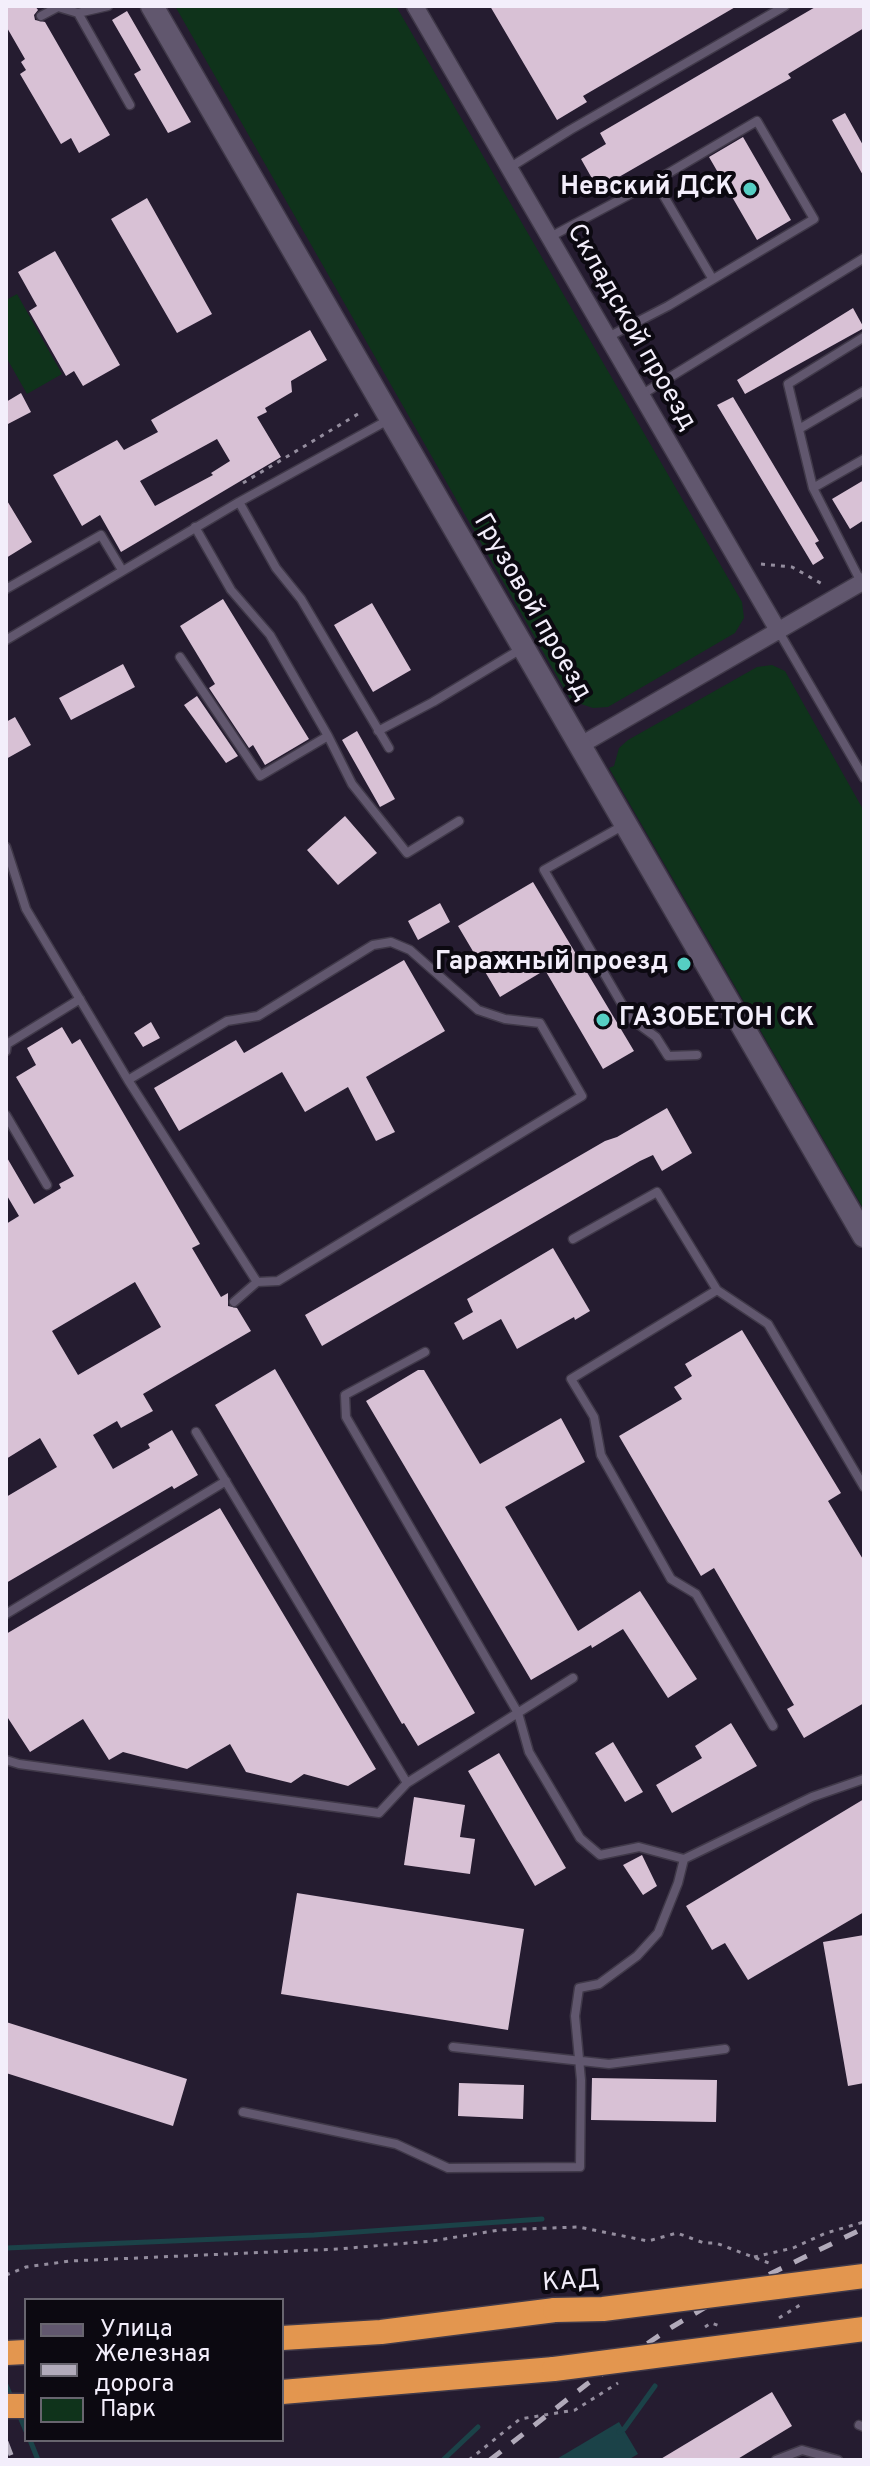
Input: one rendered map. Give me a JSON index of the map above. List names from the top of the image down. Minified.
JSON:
{"streets":{"highway":["КАД"],"street":["Складской проезд","Грузовой проезд"]},"places":["Невский ДСК","Гаражный проезд","ГАЗОБЕТОН СК"],"legend":["Улица","Железная дорога","Парк"]}
